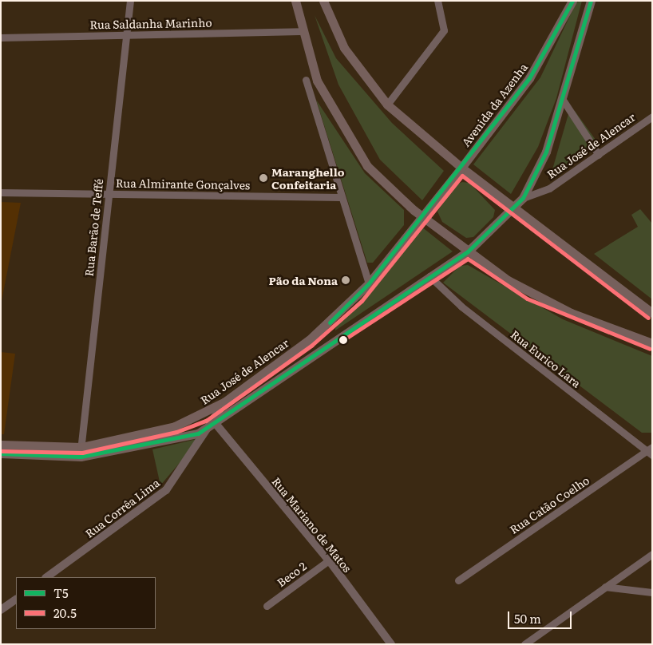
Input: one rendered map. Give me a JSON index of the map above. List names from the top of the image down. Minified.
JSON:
{"streets":{"main road":["Avenida da Azenha","Rua José de Alencar"],"street":["Rua Saldanha Marinho","Rua Almirante Gonçalves","Rua Barão de Teffé","Rua Eurico Lara","Rua Catão Coelho","Rua Corrêa Lima","Rua Mariano de Matos","Beco 2"]},"crossings":[["Rua Saldanha Marinho","Rua Barão de Teffé"],["Avenida da Azenha","Rua José de Alencar"],["Rua José de Alencar","Rua Barão de Teffé"],["Rua José de Alencar","Rua Eurico Lara"],["Rua José de Alencar","Rua Corrêa Lima"],["Rua José de Alencar","Rua Mariano de Matos"],["Rua Almirante Gonçalves","Rua Barão de Teffé"],["Rua Eurico Lara","Rua Catão Coelho"],["Rua Corrêa Lima","Rua Mariano de Matos"],["Rua Mariano de Matos","Beco 2"]],"places":["Maranghello Confeitaria","Pão da Nona"],"lines":["transit line T5","transit line 20.5"],"legend":["T5","20.5"],"scale_bar":"50 m"}
